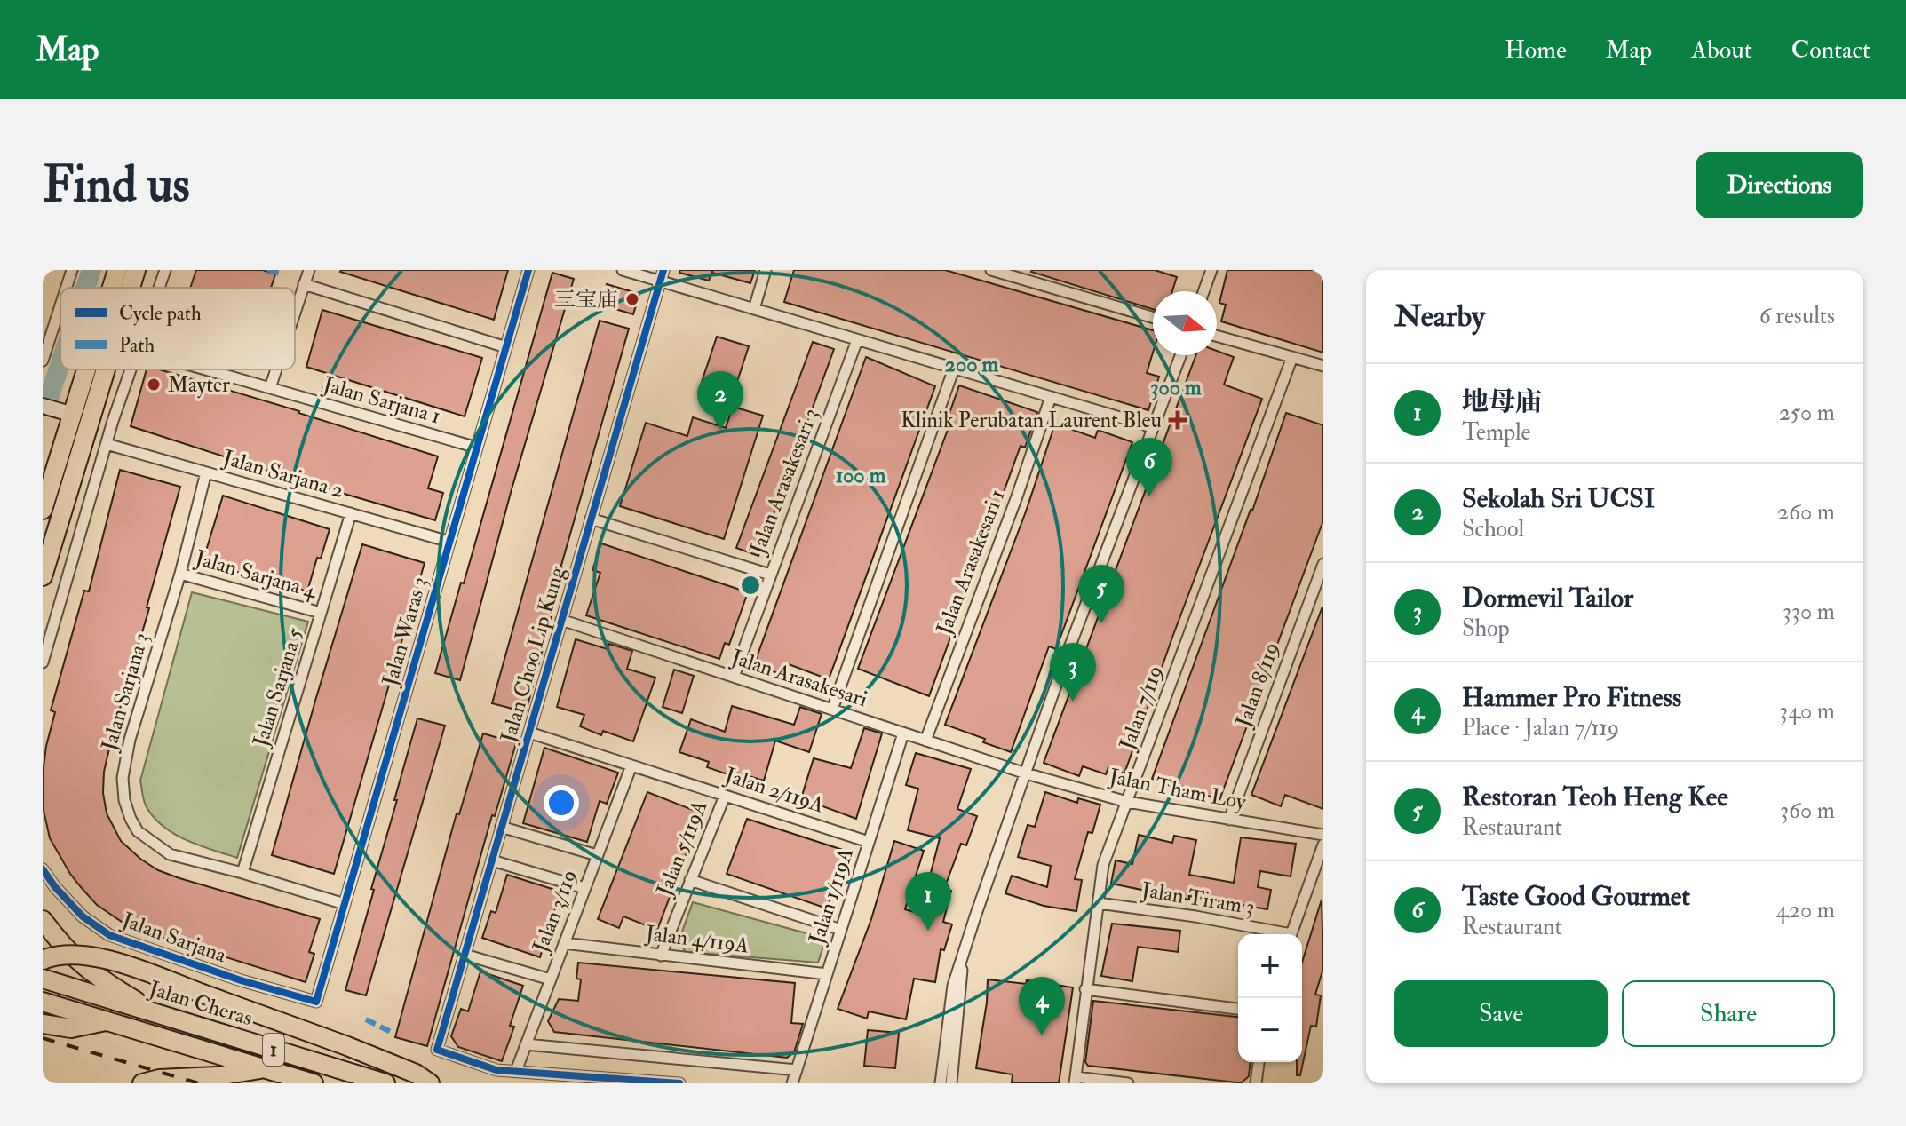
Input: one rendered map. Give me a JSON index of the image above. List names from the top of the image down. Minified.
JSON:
{"streets":{"highway":["Jalan Cheras","1"],"street":["Jalan Sarjana 1","Jalan Sarjana 2","Jalan Arasakesari 3","Jalan Arasakesari 1","Jalan Sarjana 4","Jalan Waras 3","Jalan Choo Lip Kung","Jalan Arasakesari","Jalan 8/119","Jalan Sarjana 5","Jalan Sarjana 3","Jalan 7/119","Jalan Tham Loy","Jalan 2/119A","Jalan 5/119A","Jalan 1/119A","Jalan Tiram 3","Jalan 3/119","Jalan Sarjana","Jalan 4/119A"]},"crossings":[["Jalan Sarjana 1","Jalan Waras 3"],["Jalan Sarjana 2","Jalan Waras 3"],["Jalan Sarjana 2","Jalan Sarjana 5"],["Jalan Sarjana 2","Jalan Sarjana 3"],["Jalan Arasakesari 3","Jalan Arasakesari"],["Jalan Arasakesari 1","Jalan Arasakesari"],["Jalan Sarjana 4","Jalan Sarjana 5"],["Jalan Sarjana 4","Jalan Sarjana 3"],["Jalan Waras 3","Jalan Sarjana 3"],["Jalan Waras 3","Jalan Sarjana"],["Jalan Choo Lip Kung","Jalan Arasakesari"],["Jalan Choo Lip Kung","Jalan 2/119A"],["Jalan Choo Lip Kung","Jalan 3/119"],["Jalan Arasakesari","Jalan Tham Loy"],["Jalan Arasakesari","Jalan 1/119A"],["Jalan 8/119","Jalan Tham Loy"],["Jalan Sarjana 5","Jalan Sarjana 3"],["Jalan 7/119","Jalan Tham Loy"],["Jalan 7/119","Jalan Tiram 3"],["Jalan 2/119A","Jalan 5/119A"],["Jalan 2/119A","Jalan 1/119A"],["Jalan 2/119A","Jalan 3/119"],["Jalan 5/119A","Jalan 4/119A"],["Jalan 1/119A","Jalan 4/119A"],["Jalan 3/119","Jalan 4/119A"]],"places":{"other":["三宝庙","Mayter"],"health":["Klinik Perubatan Laurent Bleu"]},"legend":["Cycle path","Path"],"north":"right","page":{"header":"Map","nav":["Home","Map","About","Contact"],"buttons":["Directions",["Save","Share"]],"title":"Find us","heading":["Nearby","6 results"],"list":[{"mark":"1","name":"地母庙","note":"Temple","value":"250 m"},{"mark":"2","name":"Sekolah Sri UCSI","note":"School","value":"260 m"},{"mark":"3","name":"Dormevil Tailor","note":"Shop","value":"330 m"},{"mark":"4","name":"Hammer Pro Fitness","note":"Place · Jalan 7/119","value":"340 m"},{"mark":"5","name":"Restoran Teoh Heng Kee","note":"Restaurant","value":"360 m"},{"mark":"6","name":"Taste Good Gourmet","note":"Restaurant","value":"420 m"}],"pins":["2","6","5","3","1","4"],"map_buttons":["+","−"]},"rings":["200 m","300 m","100 m"]}
